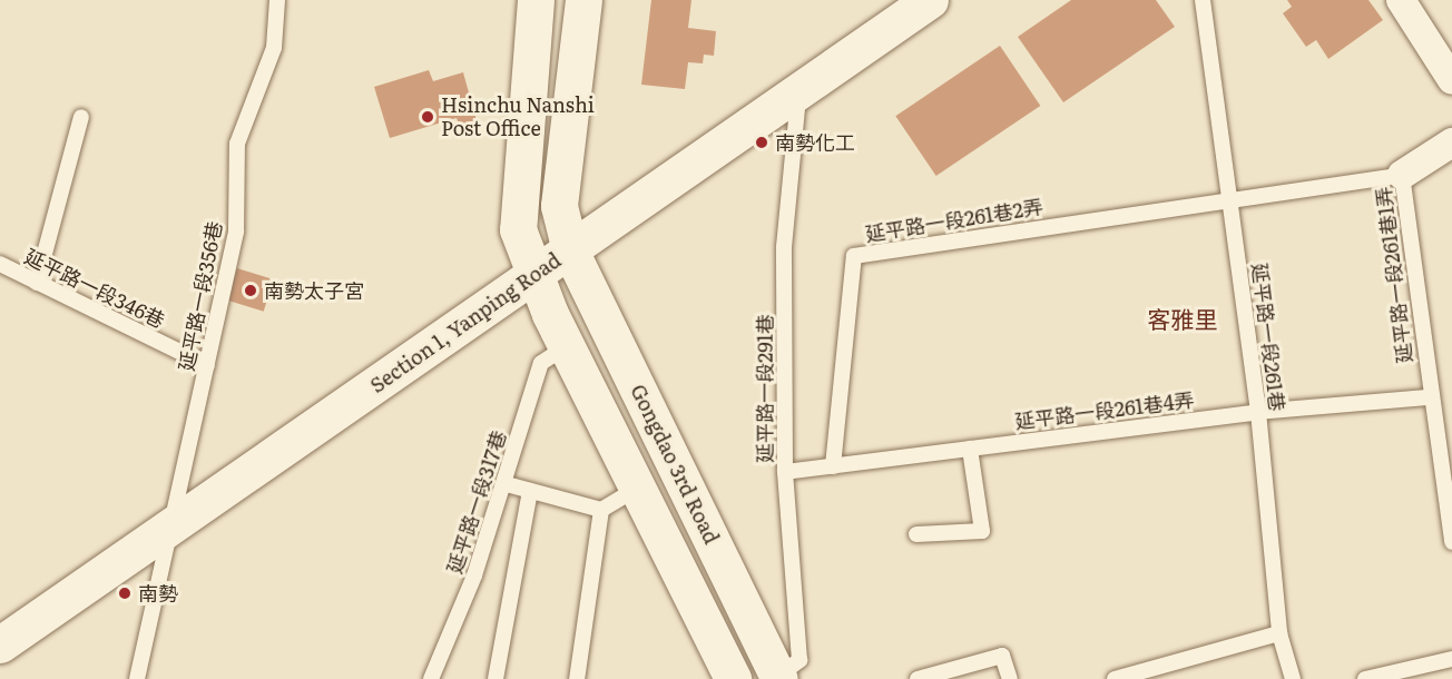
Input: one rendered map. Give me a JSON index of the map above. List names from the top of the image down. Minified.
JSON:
{"streets":{"street":["Section 1, Yanping Road","Gongdao 3rd Road"],"lane":["延平路一段261巷2弄","延平路一段261巷1弄","延平路一段346巷","延平路一段356巷","延平路一段261巷","延平路一段291巷","延平路一段261巷4弄","延平路一段317巷"]},"crossings":[["延平路一段261巷2弄","延平路一段261巷1弄"],["延平路一段261巷2弄","延平路一段261巷"],["延平路一段261巷2弄","延平路一段261巷4弄"],["延平路一段261巷1弄","延平路一段261巷"],["延平路一段261巷1弄","延平路一段261巷4弄"],["延平路一段346巷","延平路一段356巷"],["延平路一段356巷","Section 1, Yanping Road"],["Section 1, Yanping Road","延平路一段291巷"],["Section 1, Yanping Road","Gongdao 3rd Road"],["延平路一段261巷","延平路一段261巷4弄"],["延平路一段291巷","延平路一段261巷4弄"],["延平路一段291巷","Gongdao 3rd Road"],["Gongdao 3rd Road","延平路一段317巷"]],"districts":["客雅里"],"places":["Hsinchu Nanshi Post Office","南勢化工","南勢太子宮","南勢"]}
